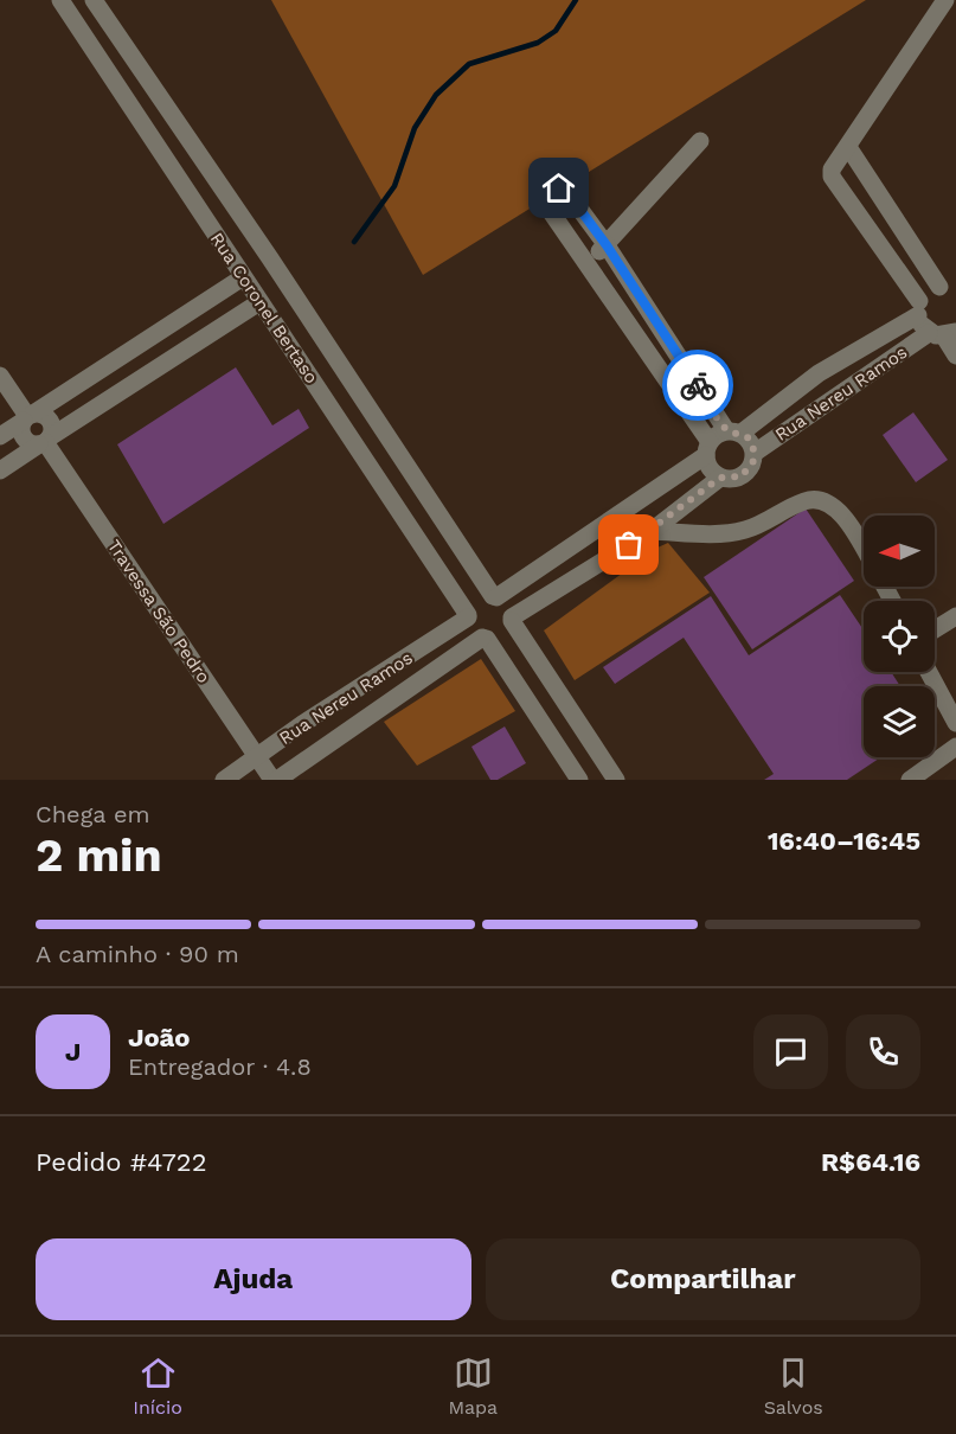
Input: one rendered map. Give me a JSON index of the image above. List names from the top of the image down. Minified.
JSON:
{"streets":{"street":["Rua Coronel Bertaso","Rua Nereu Ramos","Travessa São Pedro"]},"crossings":[["Rua Coronel Bertaso","Rua Nereu Ramos"],["Rua Nereu Ramos","Travessa São Pedro"]],"north":"left","page":{"heading":["2 min","Chega em","16:40–16:45"],"panel":["João","Entregador · 4.8","Pedido #4722","R$64.16"],"bar":"A caminho · 90 m","round":"J","buttons":["Ajuda","Compartilhar"],"tabs":["Início","Mapa","Salvos"]}}
